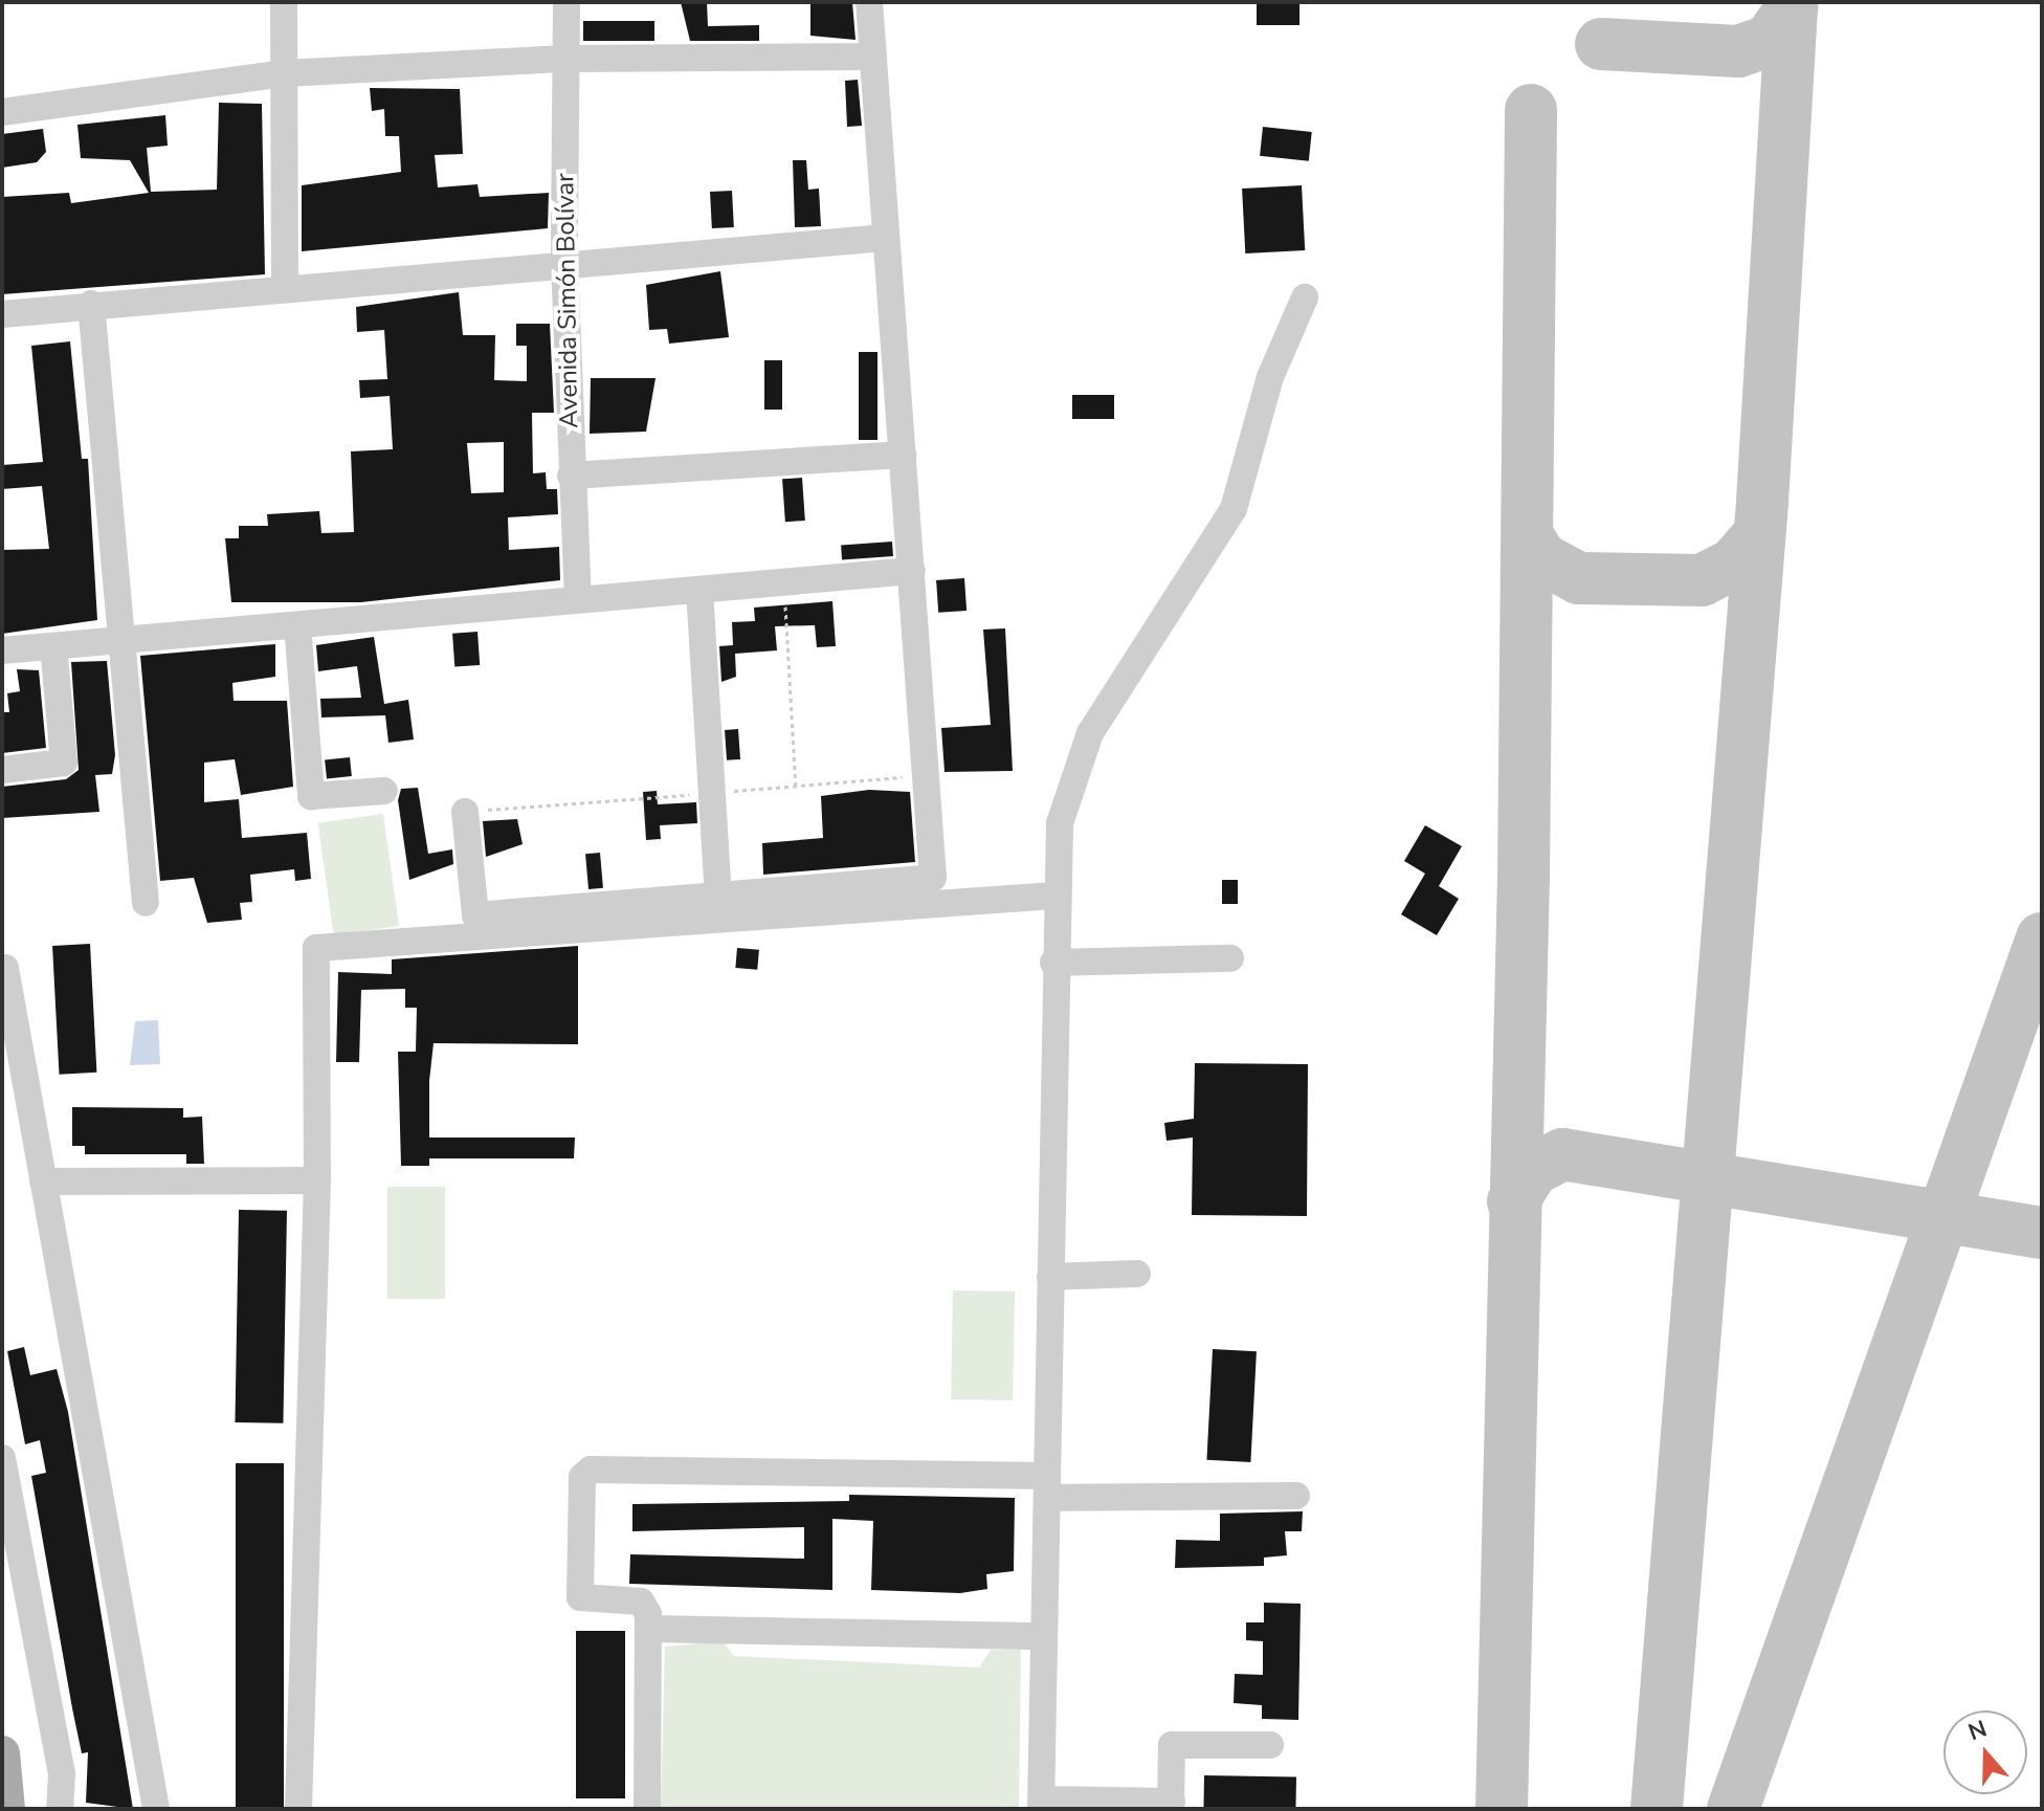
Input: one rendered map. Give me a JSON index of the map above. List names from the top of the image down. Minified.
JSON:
{"streets":{"street":["Avenida Simón Bolívar"]},"north":"top"}
